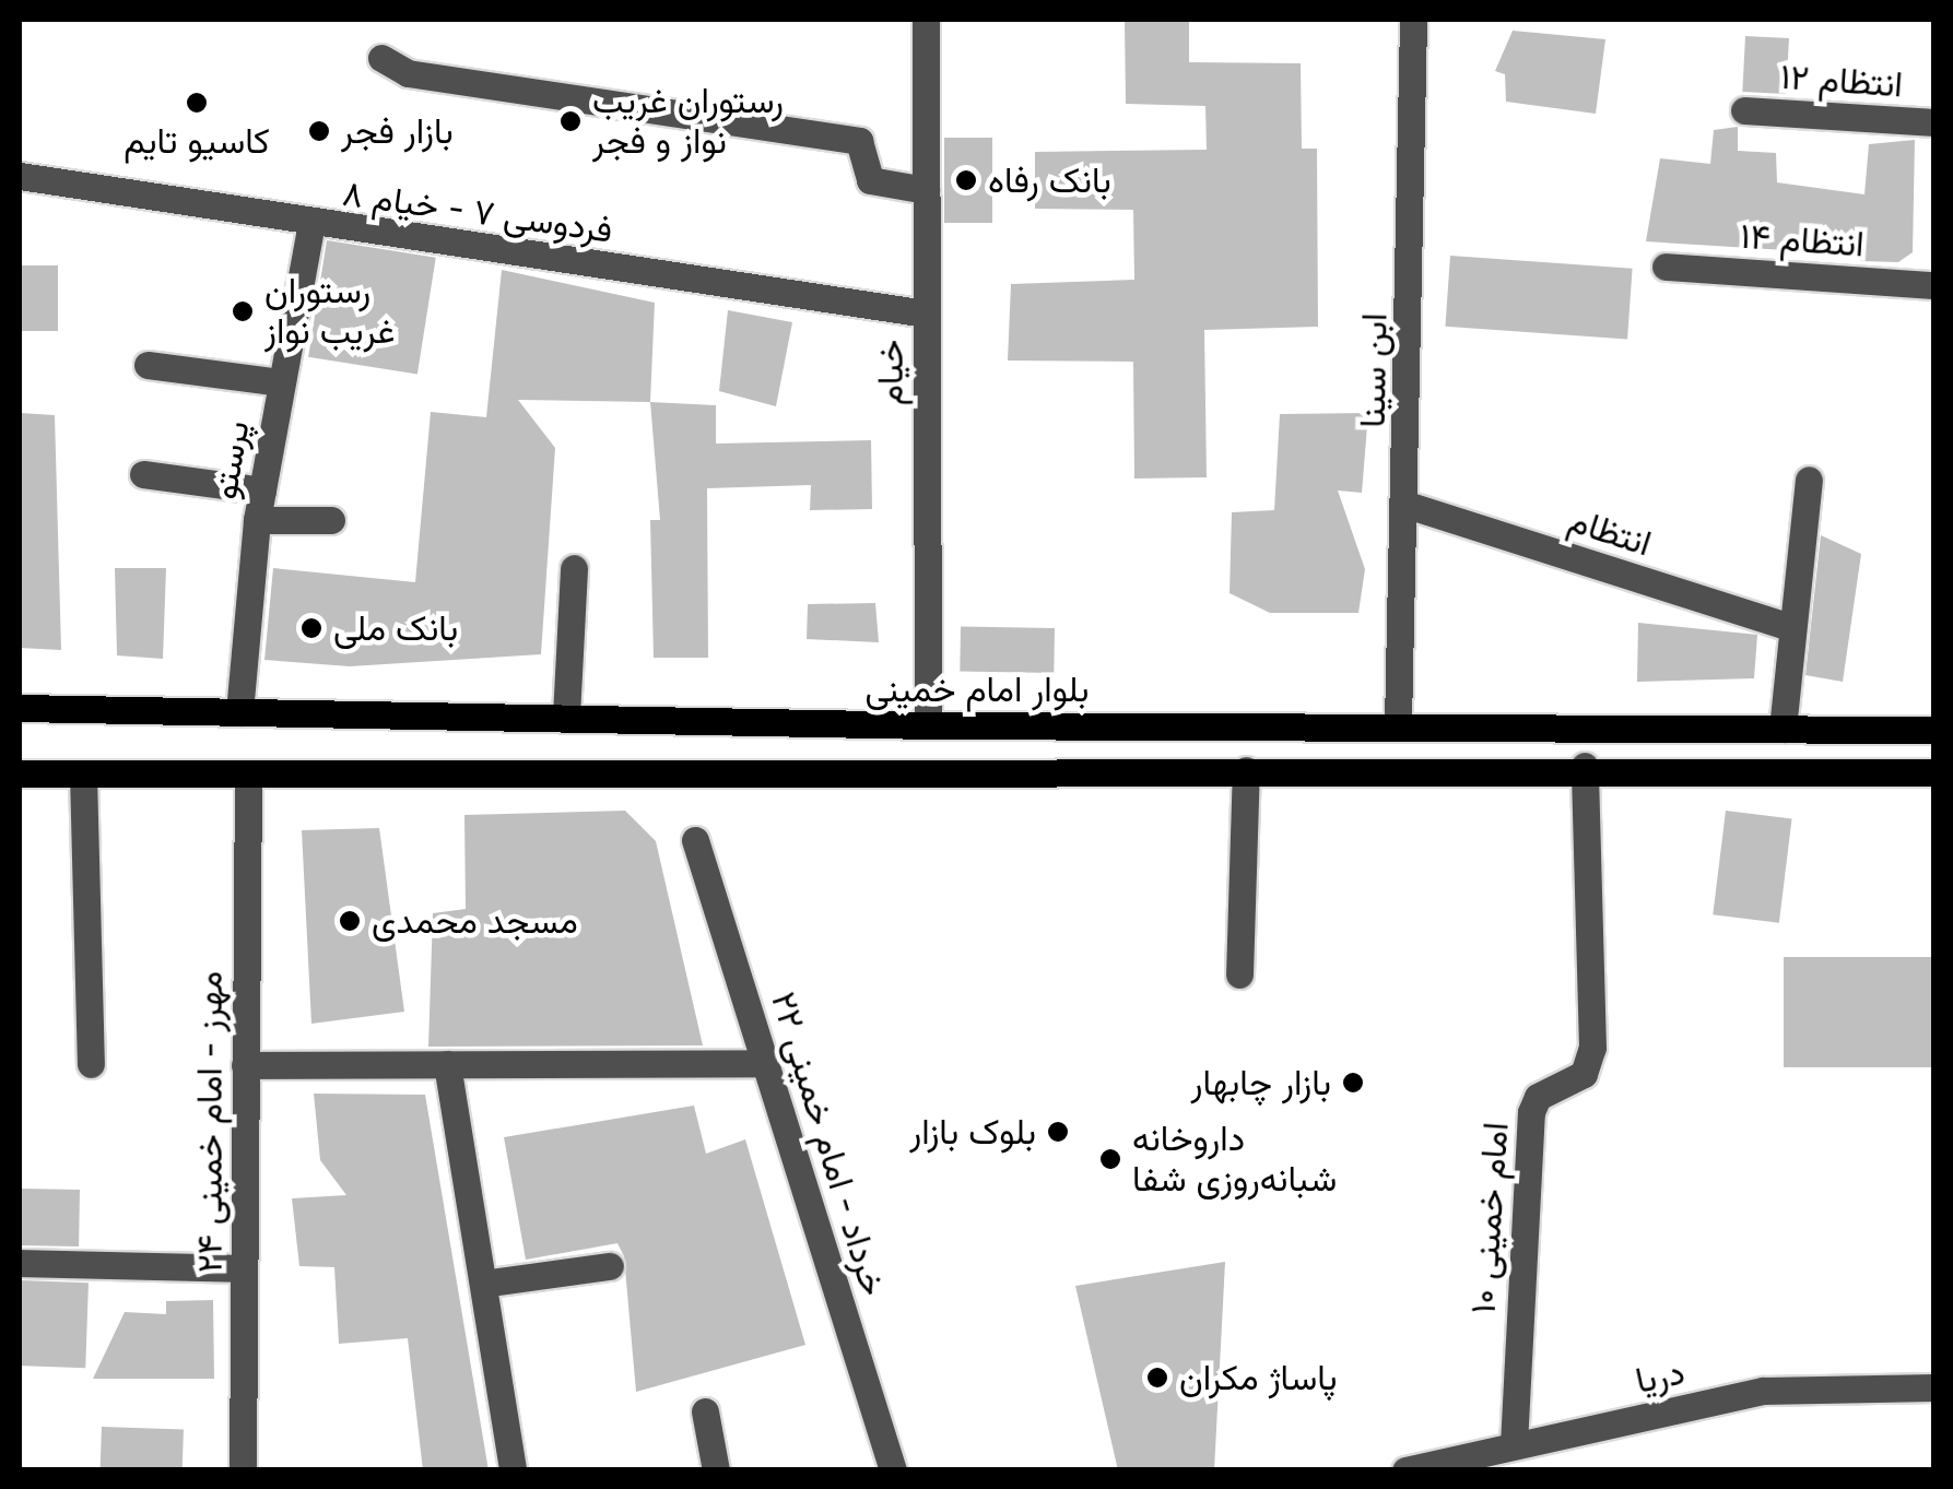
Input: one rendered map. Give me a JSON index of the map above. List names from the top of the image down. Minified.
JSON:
{"streets":{"main road":["بلوار امام خمینی"],"street":["انتظام ۱۲","فردوسی ۷ - خیام ۸","انتظام ۱۴","ابن سینا","خیام","پرستو","انتظام","مهرز - امام خمینی ۲۴","خرداد - امام خمینی ۲۲","امام خمینی ۱۰","دریا"]},"crossings":[["فردوسی ۷ - خیام ۸","خیام"],["فردوسی ۷ - خیام ۸","پرستو"],["ابن سینا","انتظام"],["ابن سینا","بلوار امام خمینی"],["خیام","بلوار امام خمینی"],["پرستو","بلوار امام خمینی"],["امام خمینی ۱۰","دریا"]],"places":["کاسیو تایم","رستوران غریب نواز و فجر","بازار فجر","بانک رفاه","رستوران غریب نواز","بانک ملی","مسجد محمدی","بازار چابهار","بلوک بازار","داروخانه شبانه‌روزی شفا","پاساژ مکران"]}
